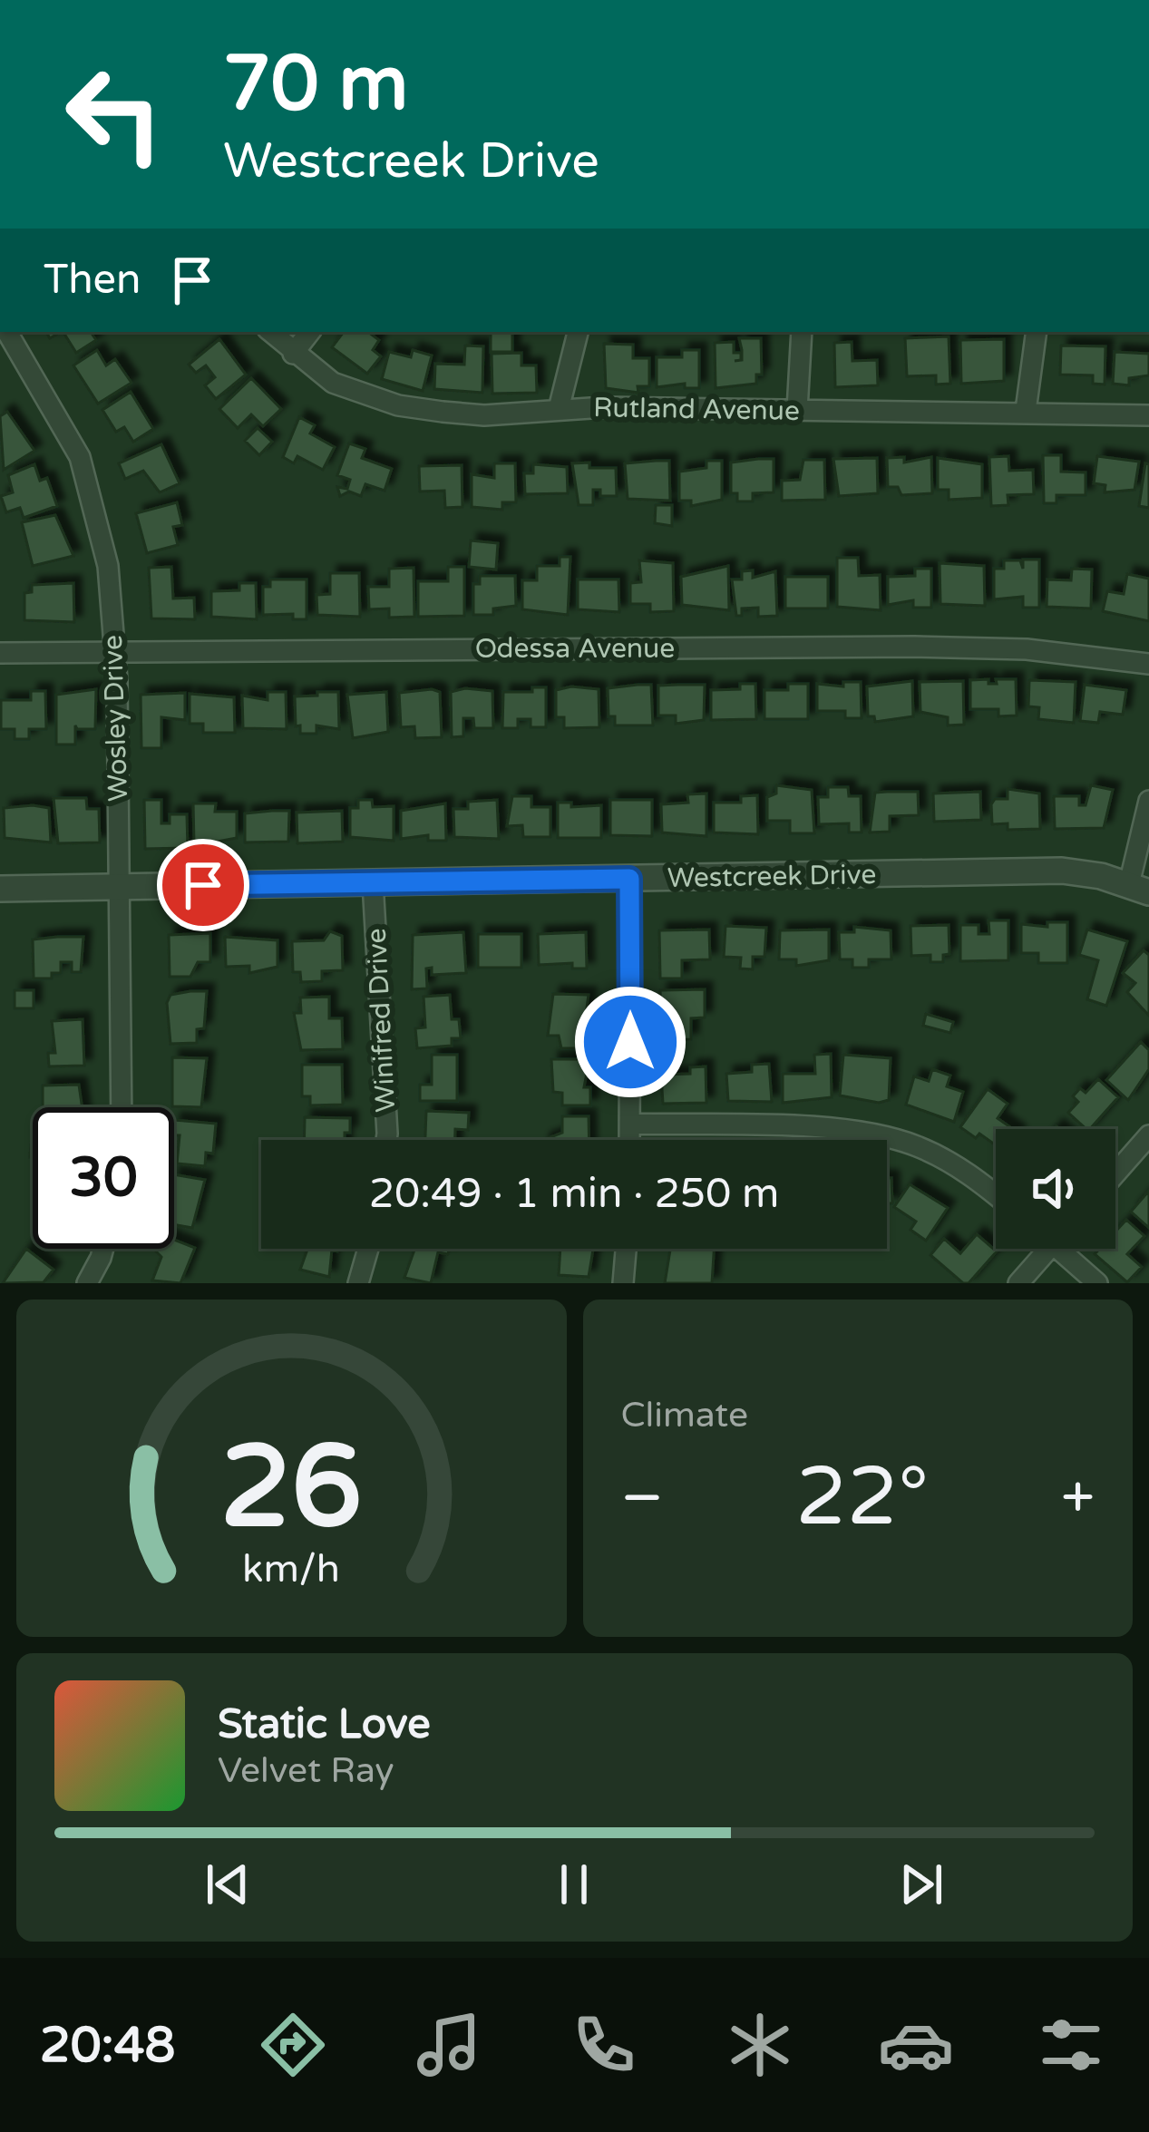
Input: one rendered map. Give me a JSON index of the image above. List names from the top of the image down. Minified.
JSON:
{"streets":{"street":["Rutland Avenue","Odessa Avenue","Wosley Drive","Westcreek Drive","Winifred Drive"]},"crossings":[["Odessa Avenue","Wosley Drive"],["Wosley Drive","Westcreek Drive"],["Westcreek Drive","Winifred Drive"]],"page":{"turn":["70 m","Westcreek Drive"],"then":"Then","limit":"30","trip":"20:49 · 1 min · 250 m","tile":"Climate","heat":["−","22°","+"],"song":["Static Love","Velvet Ray"],"tabs":"20:48","gauge":["26","km/h"]}}
